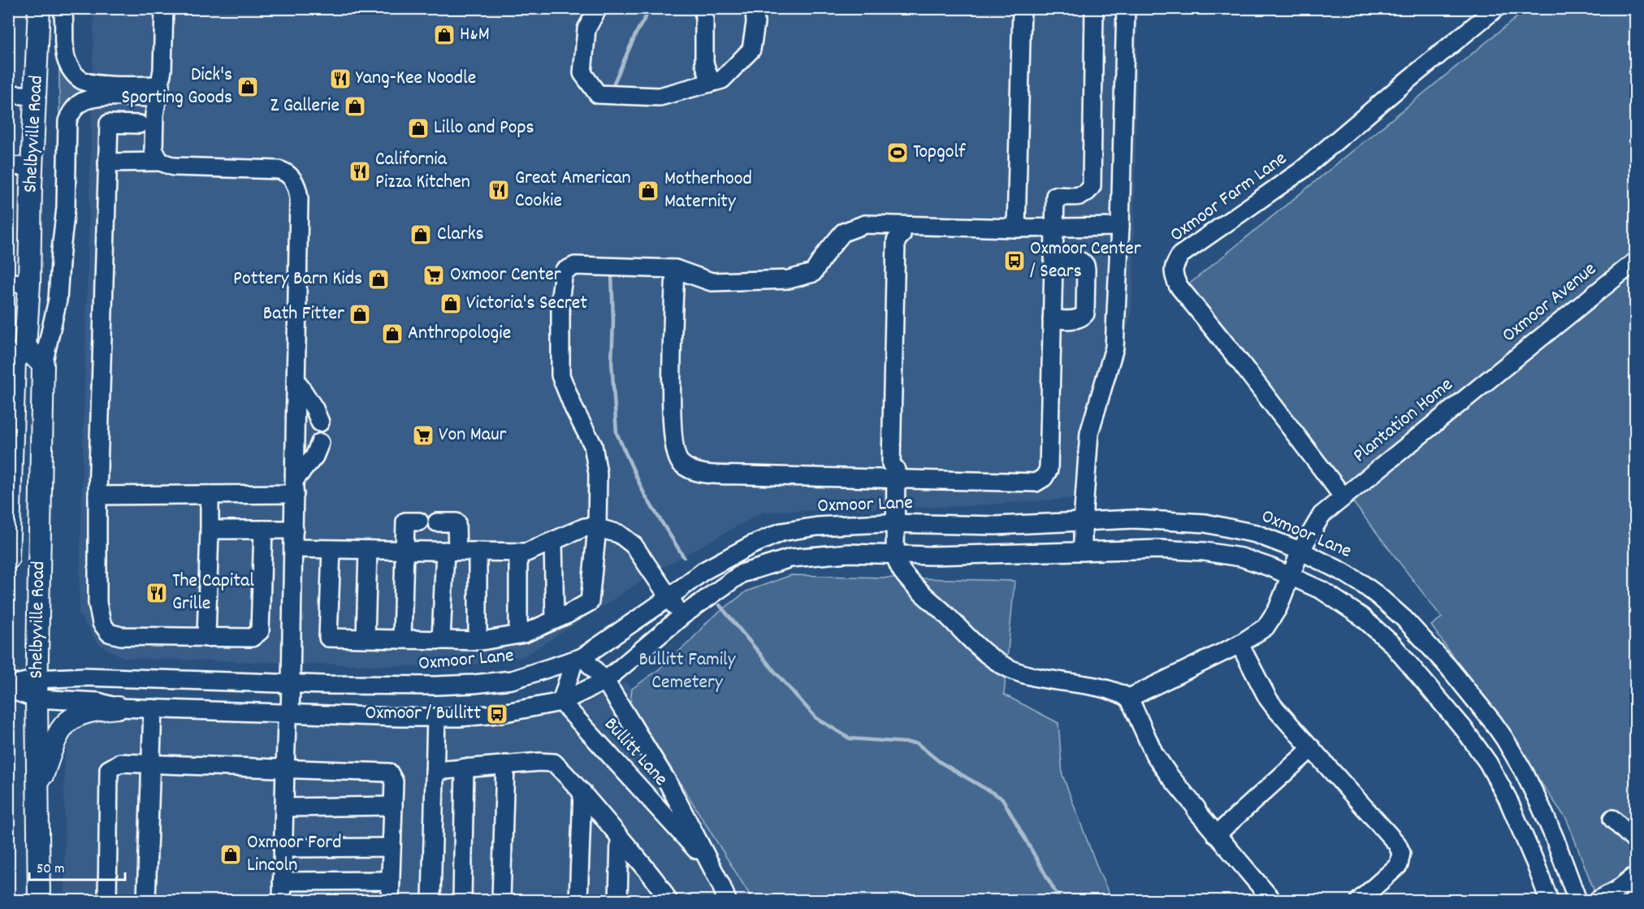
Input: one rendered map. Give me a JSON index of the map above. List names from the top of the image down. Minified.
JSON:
{"streets":{"main road":["Shelbyville Road"],"street":["Oxmoor Farm Lane","Oxmoor Avenue","Plantation Home","Oxmoor Lane","Bullitt Lane"]},"crossings":[["Shelbyville Road","Oxmoor Lane"],["Oxmoor Farm Lane","Plantation Home"],["Oxmoor Avenue","Plantation Home"],["Oxmoor Lane","Bullitt Lane"]],"parks":["Bullitt Family Cemetery"],"places":{"shop":["H&M","Dick's Sporting Goods","Z Gallerie","Lillo and Pops","Motherhood Maternity","Clarks","Pottery Barn Kids","Victoria's Secret","Bath Fitter","Anthropologie","Oxmoor Ford Lincoln"],"restaurant":["Yang-Kee Noodle","California Pizza Kitchen","Great American Cookie","The Capital Grille"],"sports":["Topgolf"],"bus stop":["Oxmoor Center / Sears","Oxmoor / Bullitt"],"supermarket":["Oxmoor Center","Von Maur"]},"scale_bar":"50 m"}
